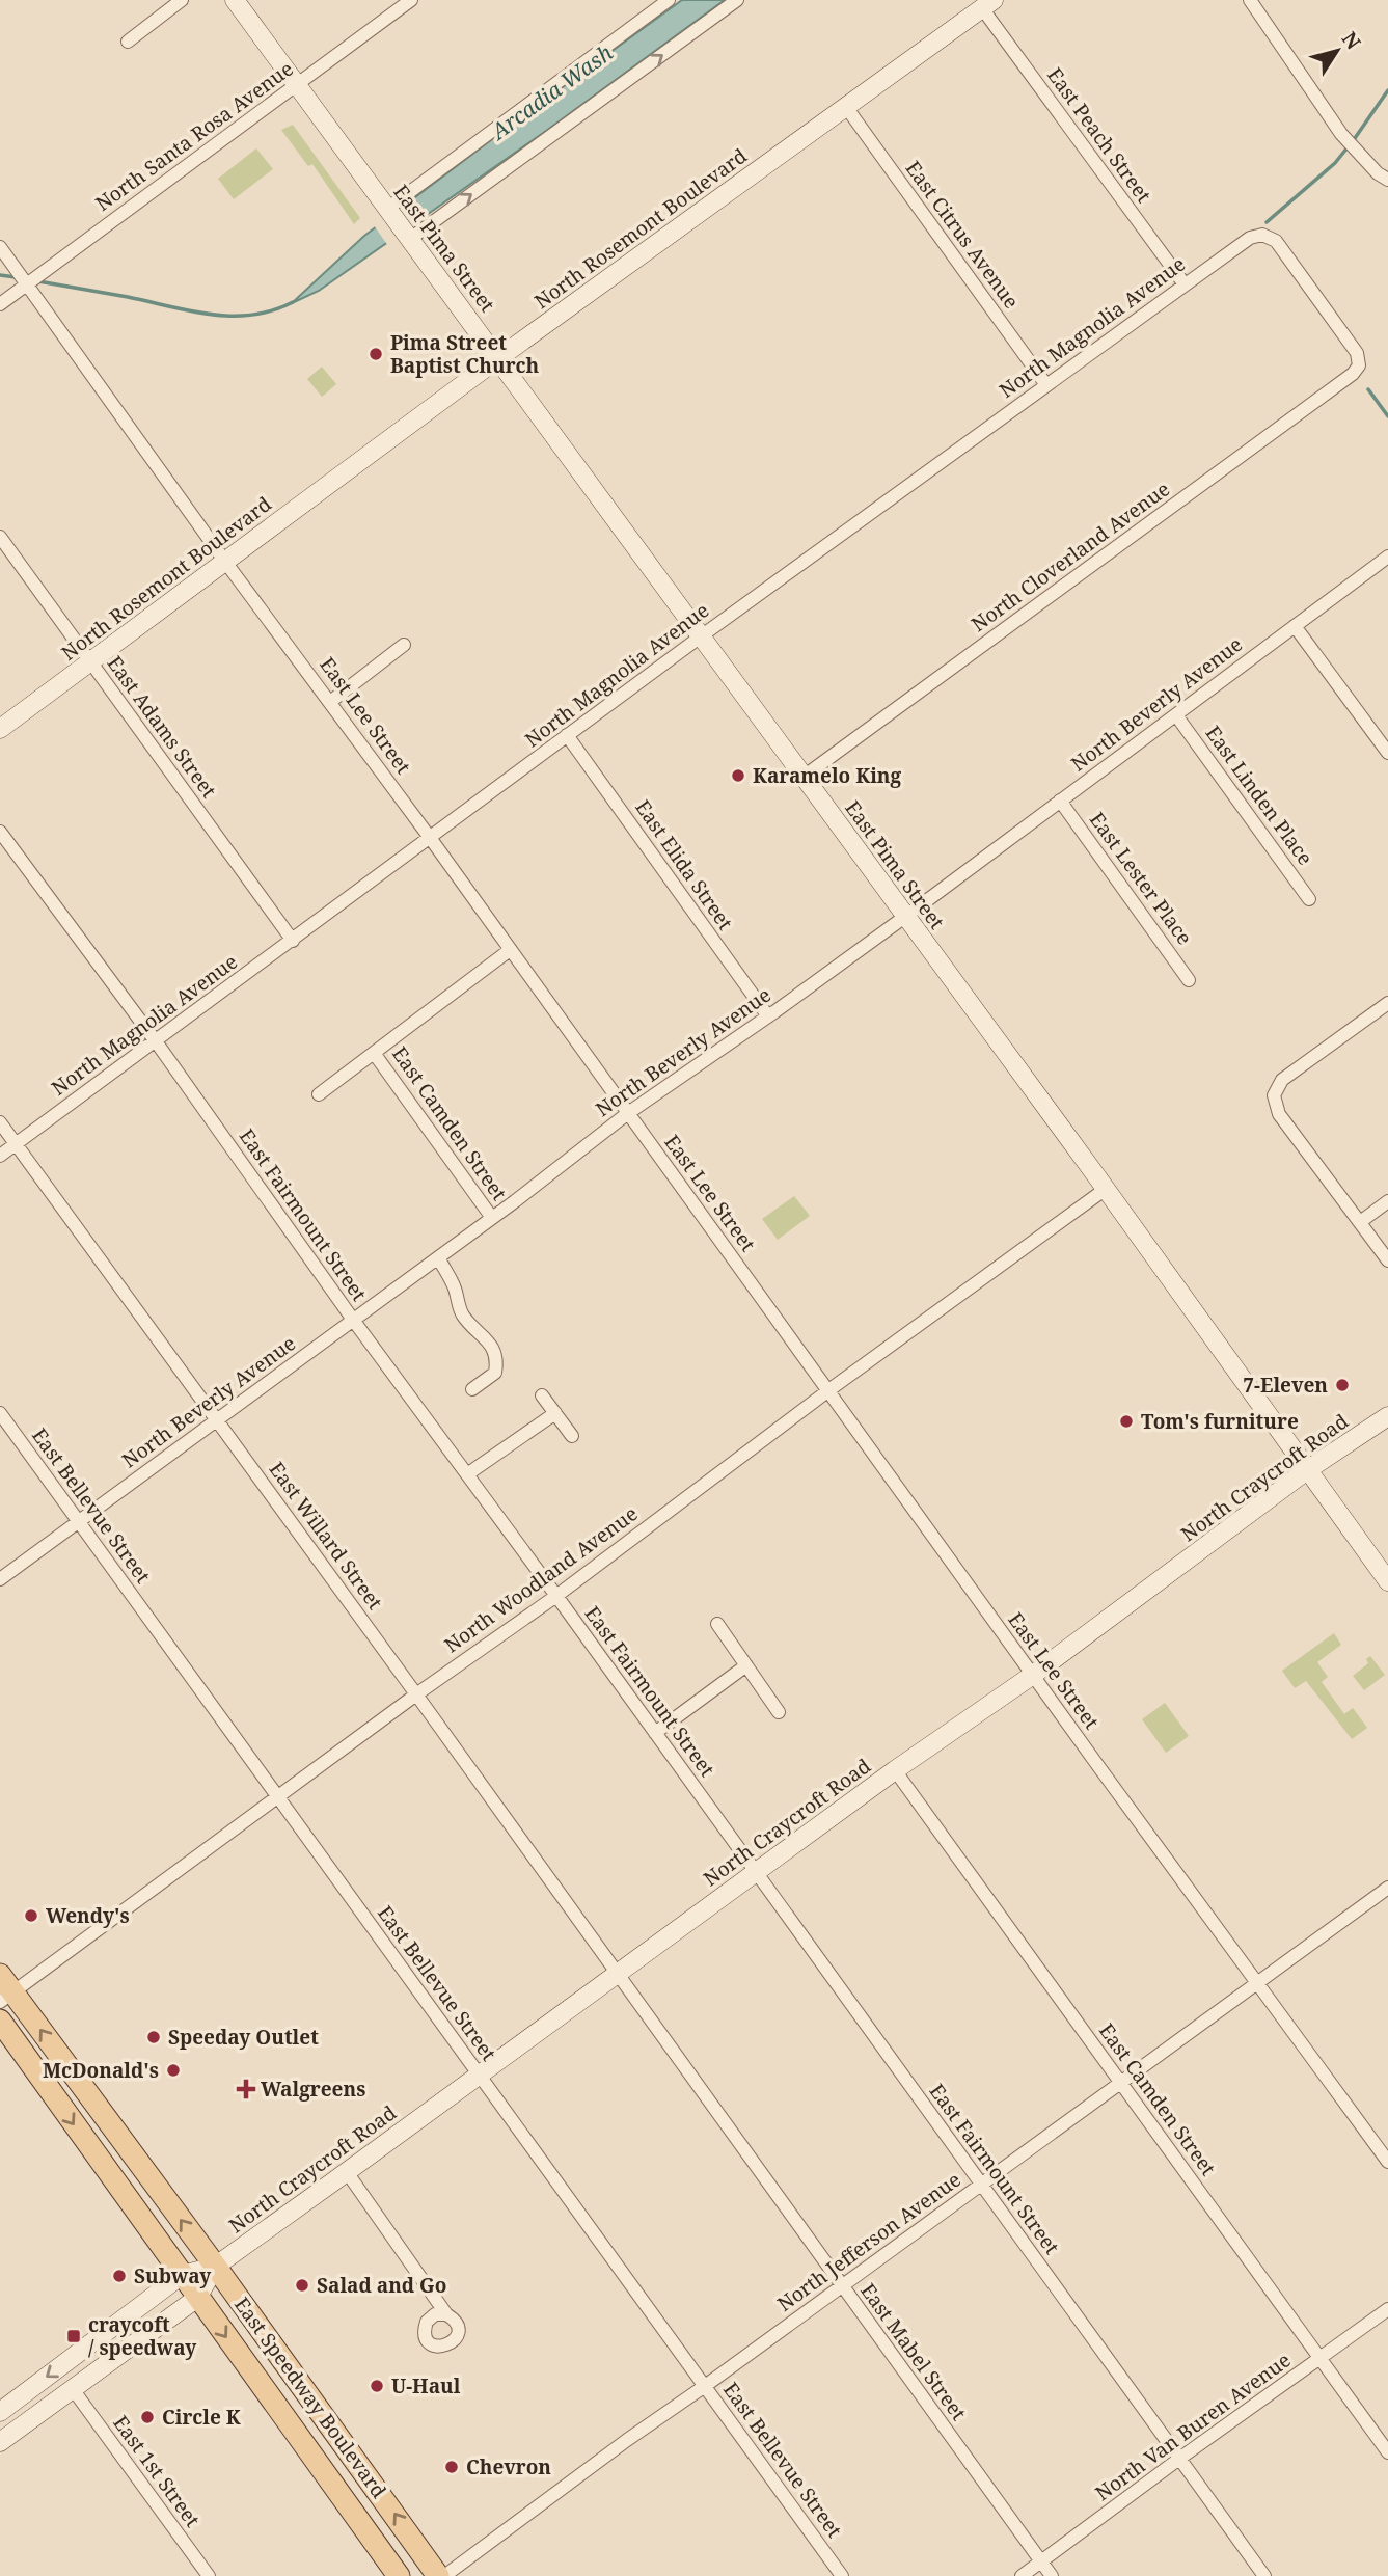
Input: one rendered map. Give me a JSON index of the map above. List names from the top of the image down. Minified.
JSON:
{"streets":{"main road":["East Speedway Boulevard"],"street":["East Peach Street","North Santa Rosa Avenue","North Rosemont Boulevard","East Citrus Avenue","East Pima Street","North Magnolia Avenue","North Cloverland Avenue","North Beverly Avenue","East Lee Street","East Adams Street","East Linden Place","East Elida Street","East Lester Place","East Camden Street","East Fairmount Street","North Craycroft Road","East Bellevue Street","East Willard Street","North Woodland Avenue","North Jefferson Avenue","East Mabel Street","North Van Buren Avenue","East 1st Street"]},"crossings":[["East Peach Street","North Rosemont Boulevard"],["East Peach Street","North Magnolia Avenue"],["North Santa Rosa Avenue","East Pima Street"],["North Santa Rosa Avenue","East Lee Street"],["North Rosemont Boulevard","East Citrus Avenue"],["North Rosemont Boulevard","East Pima Street"],["North Rosemont Boulevard","East Lee Street"],["North Rosemont Boulevard","East Adams Street"],["East Citrus Avenue","North Magnolia Avenue"],["East Pima Street","North Magnolia Avenue"],["East Pima Street","North Cloverland Avenue"],["East Pima Street","North Beverly Avenue"],["East Pima Street","North Craycroft Road"],["East Pima Street","North Woodland Avenue"],["North Magnolia Avenue","North Cloverland Avenue"],["North Magnolia Avenue","East Lee Street"],["North Magnolia Avenue","East Adams Street"],["North Magnolia Avenue","East Elida Street"],["North Magnolia Avenue","East Fairmount Street"],["North Magnolia Avenue","East Willard Street"],["North Beverly Avenue","East Lee Street"],["North Beverly Avenue","East Linden Place"],["North Beverly Avenue","East Elida Street"],["North Beverly Avenue","East Lester Place"],["North Beverly Avenue","East Camden Street"],["North Beverly Avenue","East Fairmount Street"],["North Beverly Avenue","East Bellevue Street"],["North Beverly Avenue","East Willard Street"],["East Lee Street","North Craycroft Road"],["East Lee Street","North Woodland Avenue"],["East Lee Street","North Jefferson Avenue"],["East Camden Street","North Craycroft Road"],["East Camden Street","North Jefferson Avenue"],["East Camden Street","North Van Buren Avenue"],["East Fairmount Street","North Craycroft Road"],["East Fairmount Street","North Woodland Avenue"],["East Fairmount Street","North Jefferson Avenue"],["East Fairmount Street","North Van Buren Avenue"],["North Craycroft Road","East Bellevue Street"],["North Craycroft Road","East Willard Street"],["North Craycroft Road","East Mabel Street"],["North Craycroft Road","East Speedway Boulevard"],["North Craycroft Road","East 1st Street"],["East Bellevue Street","North Woodland Avenue"],["East Bellevue Street","North Jefferson Avenue"],["East Willard Street","North Woodland Avenue"],["East Willard Street","East Mabel Street"],["North Woodland Avenue","East Speedway Boulevard"],["North Jefferson Avenue","East Mabel Street"],["North Jefferson Avenue","East Speedway Boulevard"],["East Mabel Street","North Van Buren Avenue"]],"water":["Arcadia Wash"],"places":{"other":["Pima Street Baptist Church","Karamelo King","7-Eleven","Tom's furniture","Wendy's","Speeday Outlet","McDonald's","Subway","Salad and Go","U-Haul","Circle K","Chevron"],"health":["Walgreens"],"transit":["craycoft / speedway"]},"north":"top right"}
